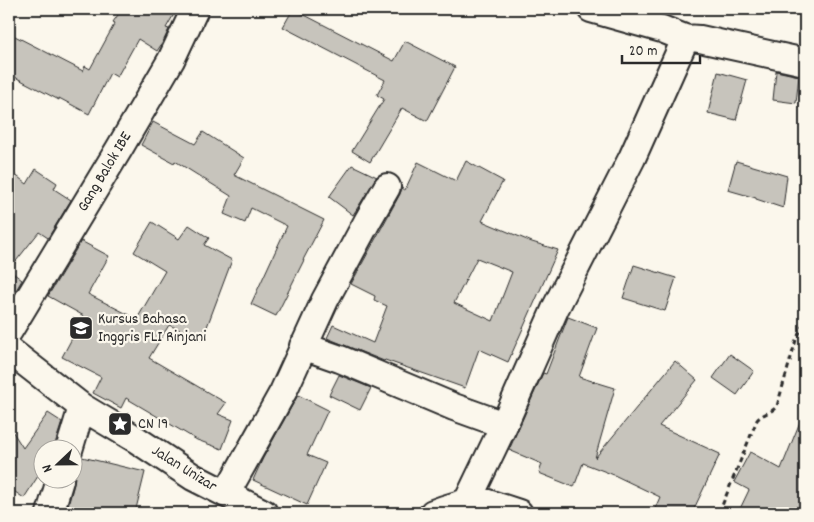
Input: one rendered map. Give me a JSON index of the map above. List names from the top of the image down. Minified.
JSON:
{"streets":{"street":["Gang Balok IBE","Jalan Unizar"]},"places":{"school or university":["Kursus Bahasa Inggris FLI Rinjani"],"place":["CN 19"]},"scale_bar":"20 m","north":"left"}
